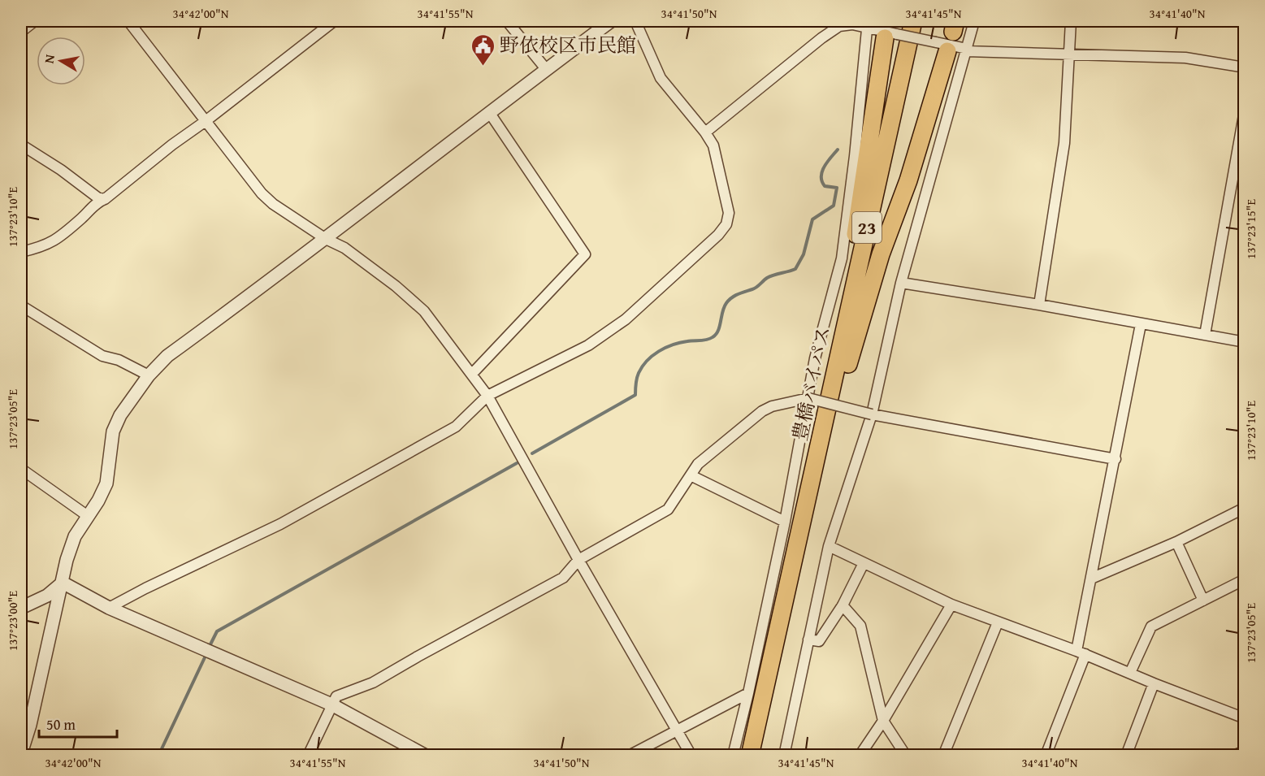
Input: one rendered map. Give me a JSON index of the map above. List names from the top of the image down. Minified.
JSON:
{"streets":{"highway":["23","豊橋バイパス"]},"crossings":[["23","豊橋バイパス"]],"places":{"public building":["野依校区市民館"]},"scale_bar":"50 m","north":"left","coordinates":["34°42'00\"N","34°41'55\"N","34°41'50\"N","34°41'45\"N","34°41'40\"N","137°23'10\"E","137°23'15\"E","137°23'05\"E","137°23'00\"E"]}
